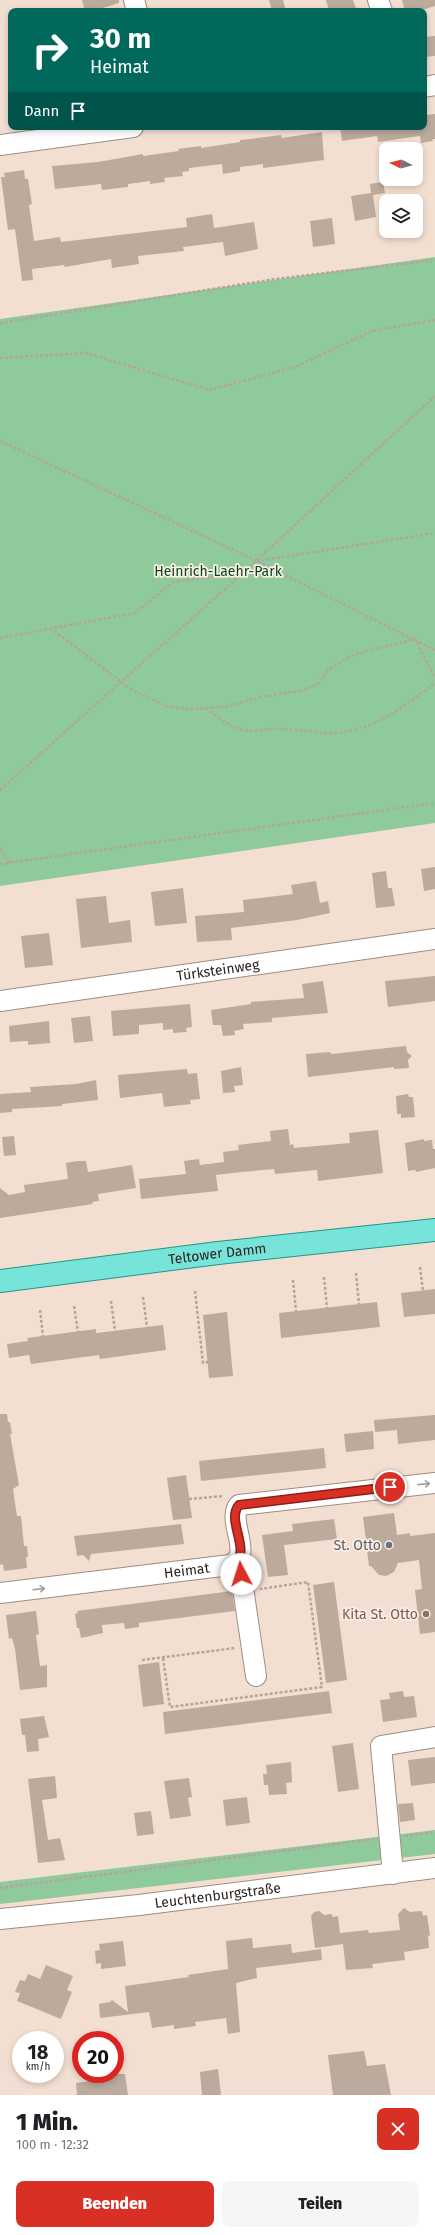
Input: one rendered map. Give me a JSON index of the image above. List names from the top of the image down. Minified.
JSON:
{"streets":{"main road":["Teltower Damm"],"street":["Türksteinweg","Heimat","Leuchtenburgstraße"]},"one_way":["Heimat"],"parks":["Heinrich-Laehr-Park"],"places":["St. Otto","Kita St. Otto"],"north":"left","page":{"turn":["30 m","Heimat"],"then":"Dann","speed":"18 km/h","limit":"20","heading":["1 Min.","100 m · 12:32"],"buttons":["Beenden","Teilen"]}}
